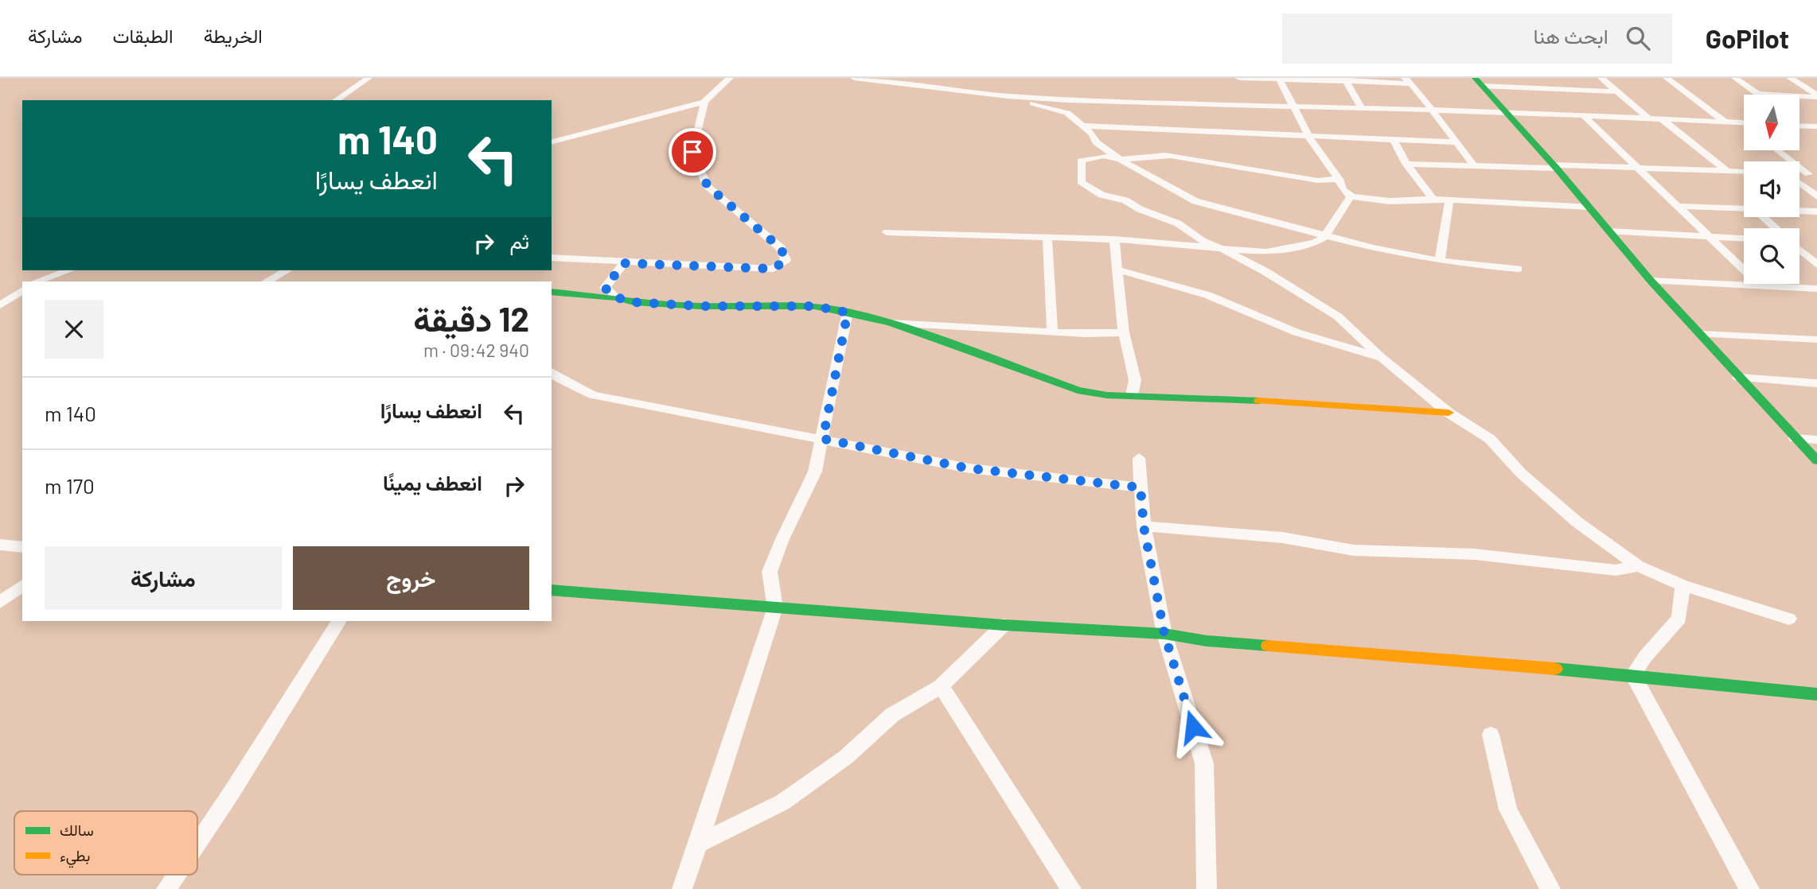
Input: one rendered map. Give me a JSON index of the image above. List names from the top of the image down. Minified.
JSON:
{"legend":["سالك","بطيء"],"north":"bottom","page":{"header":"GoPilot","search":"ابحث هنا","nav":["الخريطة","الطبقات","مشاركة"],"turn":["140 m","انعطف يسارًا"],"then":"ثم","heading":["12 دقيقة","940 m · 09:42"],"list":[{"name":"انعطف يسارًا","value":"140 m"},{"name":"انعطف يمينًا","value":"170 m"}],"buttons":["خروج","مشاركة"]}}
